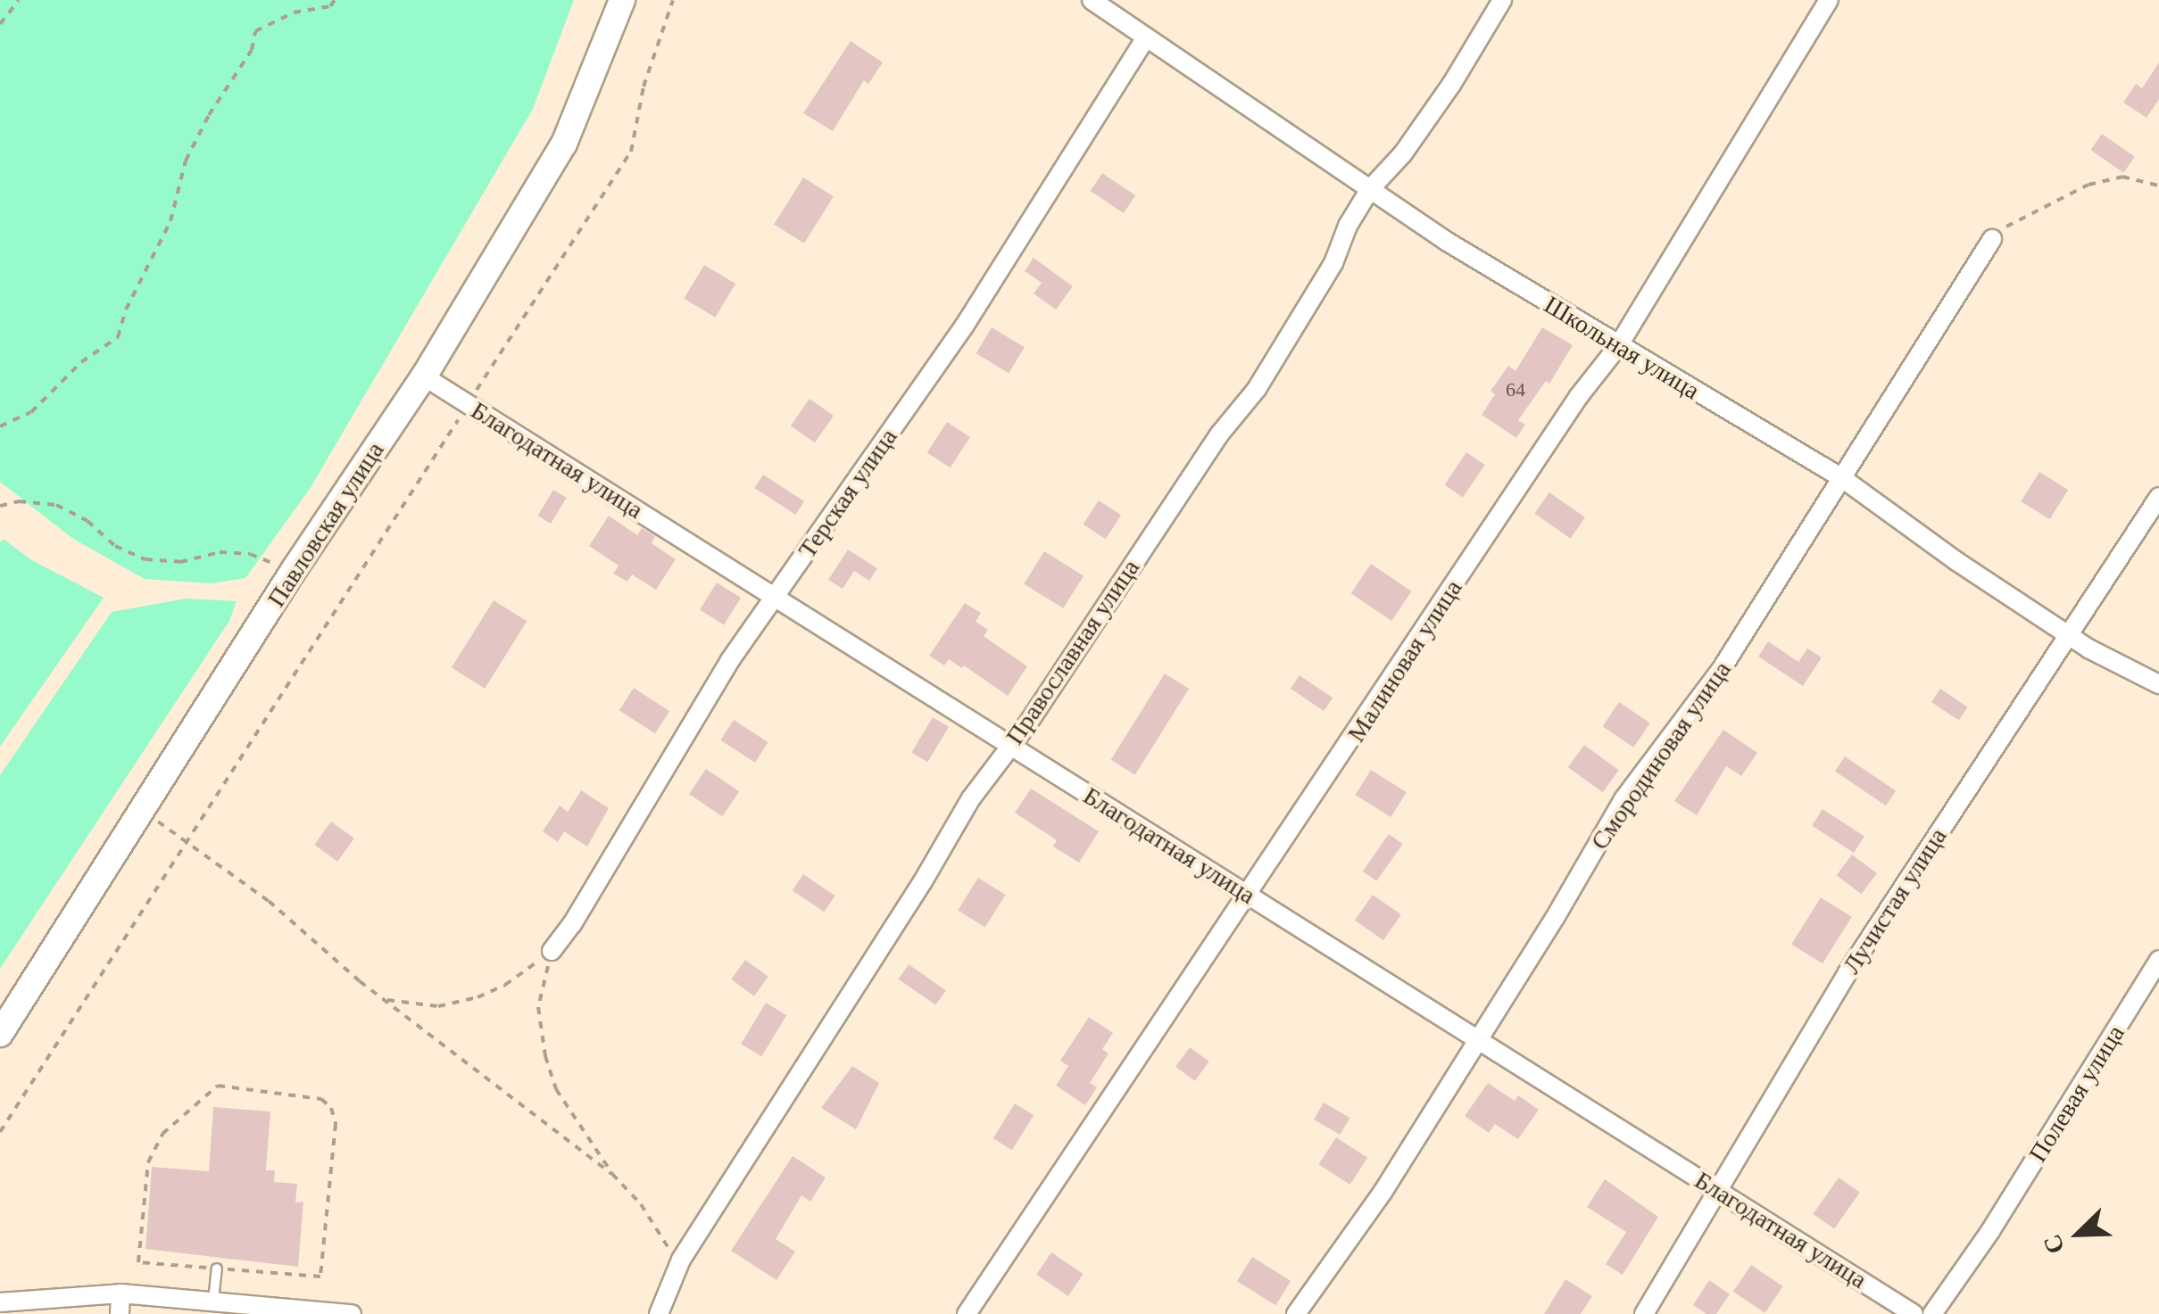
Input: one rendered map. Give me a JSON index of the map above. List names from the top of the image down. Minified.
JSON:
{"streets":{"street":["Школьная улица","Благодатная улица","Терская улица","Павловская улица","Православная улица","Малиновая улица","Смородиновая улица","Лучистая улица","Полевая улица"]},"crossings":[["Школьная улица","Терская улица"],["Школьная улица","Православная улица"],["Школьная улица","Малиновая улица"],["Школьная улица","Смородиновая улица"],["Школьная улица","Лучистая улица"],["Благодатная улица","Терская улица"],["Благодатная улица","Павловская улица"],["Благодатная улица","Православная улица"],["Благодатная улица","Малиновая улица"],["Благодатная улица","Смородиновая улица"],["Благодатная улица","Лучистая улица"]],"house_numbers":["64"],"north":"bottom left"}
